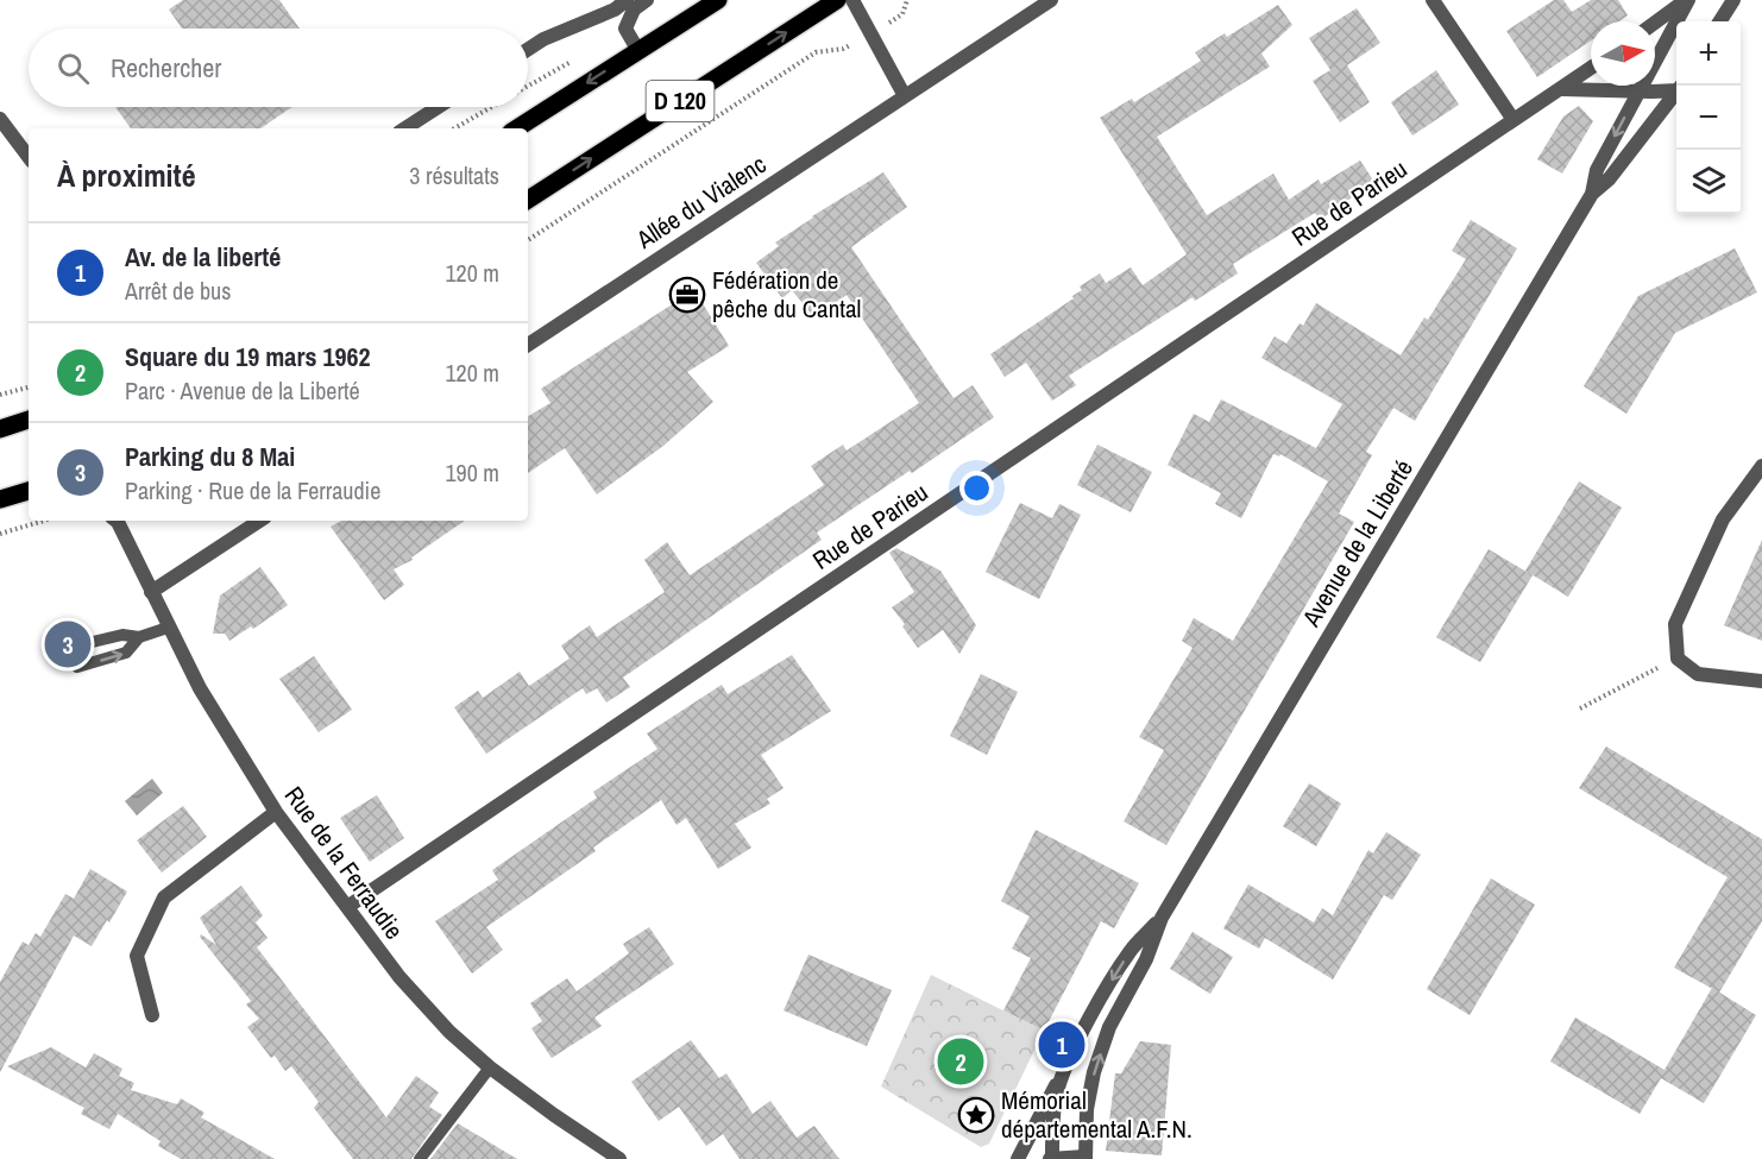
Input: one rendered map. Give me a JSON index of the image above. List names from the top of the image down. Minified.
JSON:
{"streets":{"main road":["D 120"],"street":["Allée du Vialenc","Rue de Parieu","Avenue de la Liberté","Rue de la Ferraudie"]},"crossings":[["Rue de Parieu","Rue de la Ferraudie"]],"places":{"office":["Fédération de pêche du Cantal"],"place":["Mémorial départemental A.F.N."]},"north":"right","page":{"map_buttons":["+","−"],"search":"Rechercher","heading":["À proximité","3 résultats"],"list":[{"mark":"1","name":"Av. de la liberté","note":"Arrêt de bus","value":"120 m"},{"mark":"2","name":"Square du 19 mars 1962","note":"Parc · Avenue de la Liberté","value":"120 m"},{"mark":"3","name":"Parking du 8 Mai","note":"Parking · Rue de la Ferraudie","value":"190 m"}],"pins":["3","1","2"]}}
